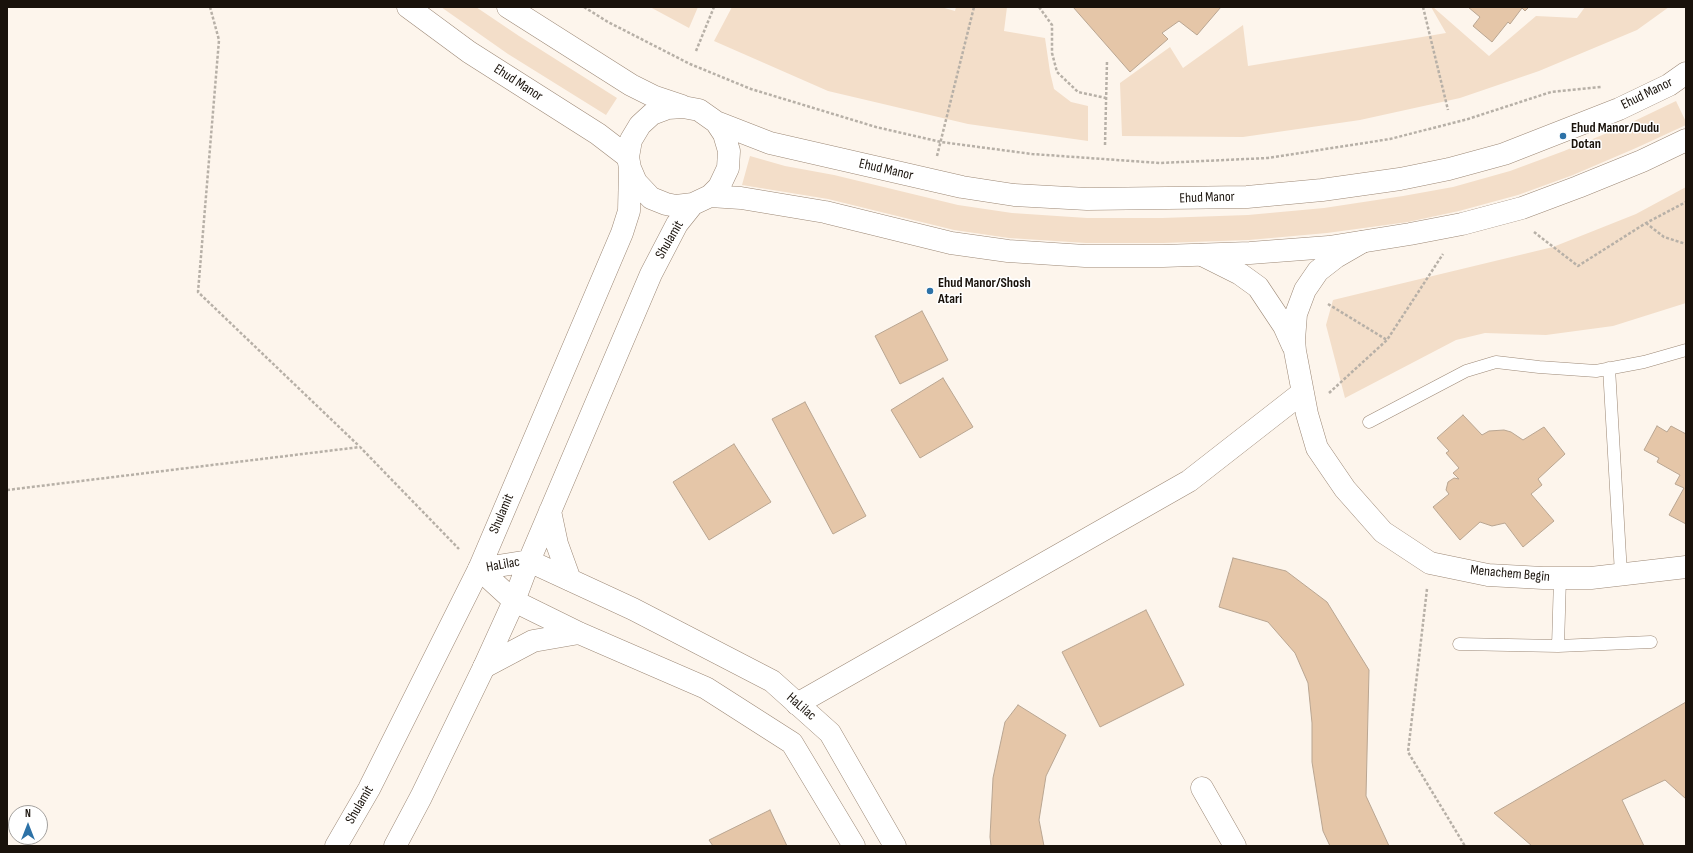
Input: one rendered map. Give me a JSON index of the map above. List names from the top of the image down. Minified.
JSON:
{"streets":{"street":["Ehud Manor","Shulamit","HaLilac","Menachem Begin"]},"crossings":[["Ehud Manor","Shulamit"],["Shulamit","HaLilac"]],"places":["Ehud Manor/Dudu Dotan","Ehud Manor/Shosh Atari"],"north":"top"}
